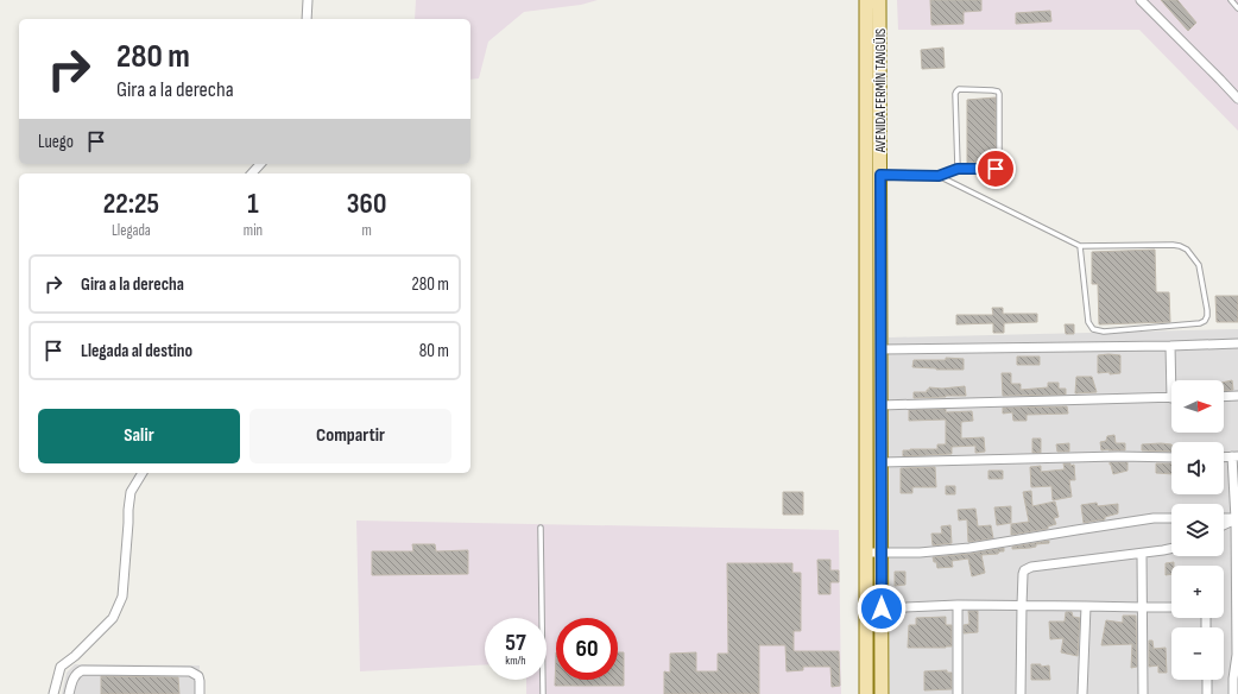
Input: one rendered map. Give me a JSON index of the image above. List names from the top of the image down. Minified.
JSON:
{"streets":{"main road":["AVENIDA FERMÍN TANGÜIS"]},"north":"right","page":{"turn":["280 m","Gira a la derecha"],"then":"Luego","eta":["22:25","Llegada","1","min","360","m"],"list":[{"name":"Gira a la derecha","value":"280 m"},{"name":"Llegada al destino","value":"80 m"}],"map_buttons":["+","−"],"buttons":["Salir","Compartir"],"speed":"57 km/h","limit":"60"}}
